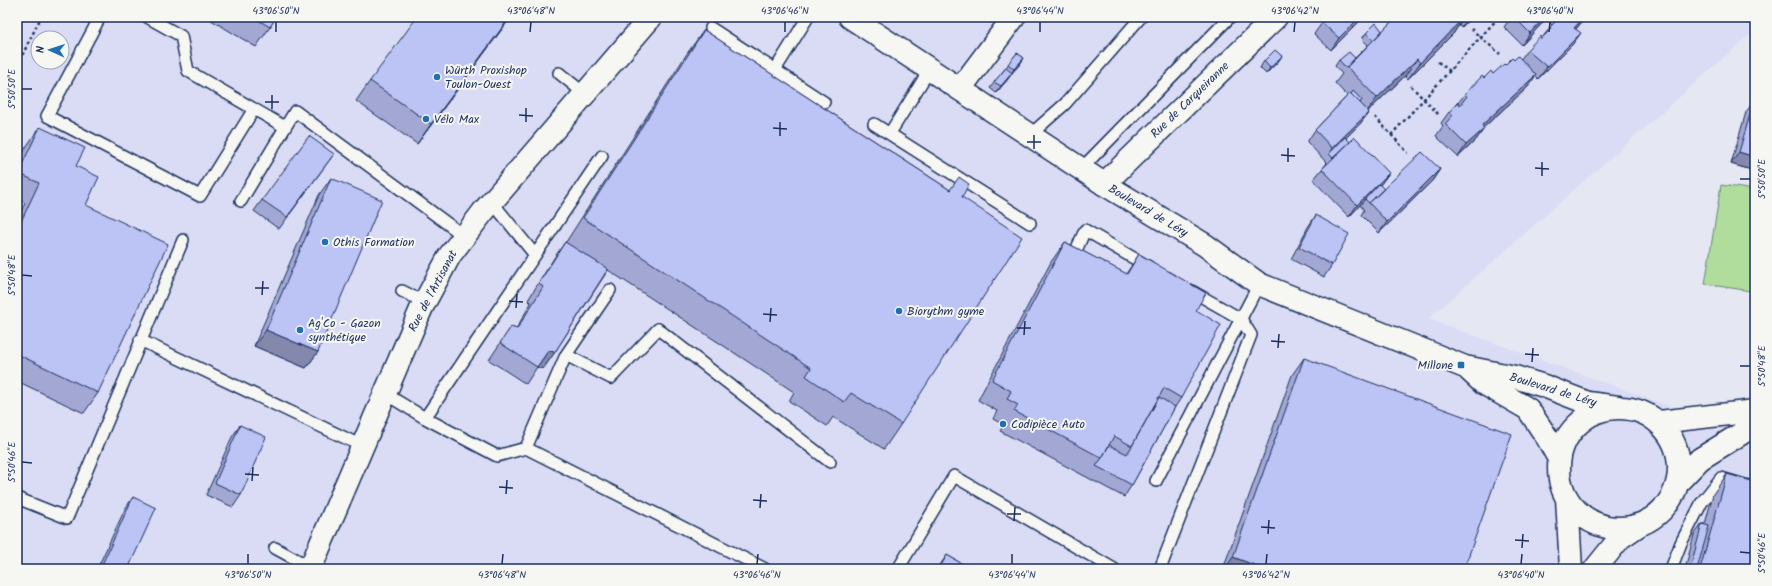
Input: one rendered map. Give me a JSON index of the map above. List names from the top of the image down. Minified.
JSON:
{"streets":{"street":["Rue de Carqueiranne","Boulevard de Léry","Rue de l'Artisanat"]},"crossings":[["Rue de Carqueiranne","Boulevard de Léry"]],"places":{"other":["Würth Proxishop Toulon-Ouest","Vélo Max","Othis Formation","Biorythm gyme","Ag'Co - Gazon synthétique","Codipièce Auto"],"transit":["Millone"]},"north":"left","coordinates":["43°06'50\"N","43°06'48\"N","43°06'46\"N","43°06'44\"N","43°06'42\"N","43°06'40\"N","5°50'50\"E","5°50'48\"E","5°50'46\"E"]}
